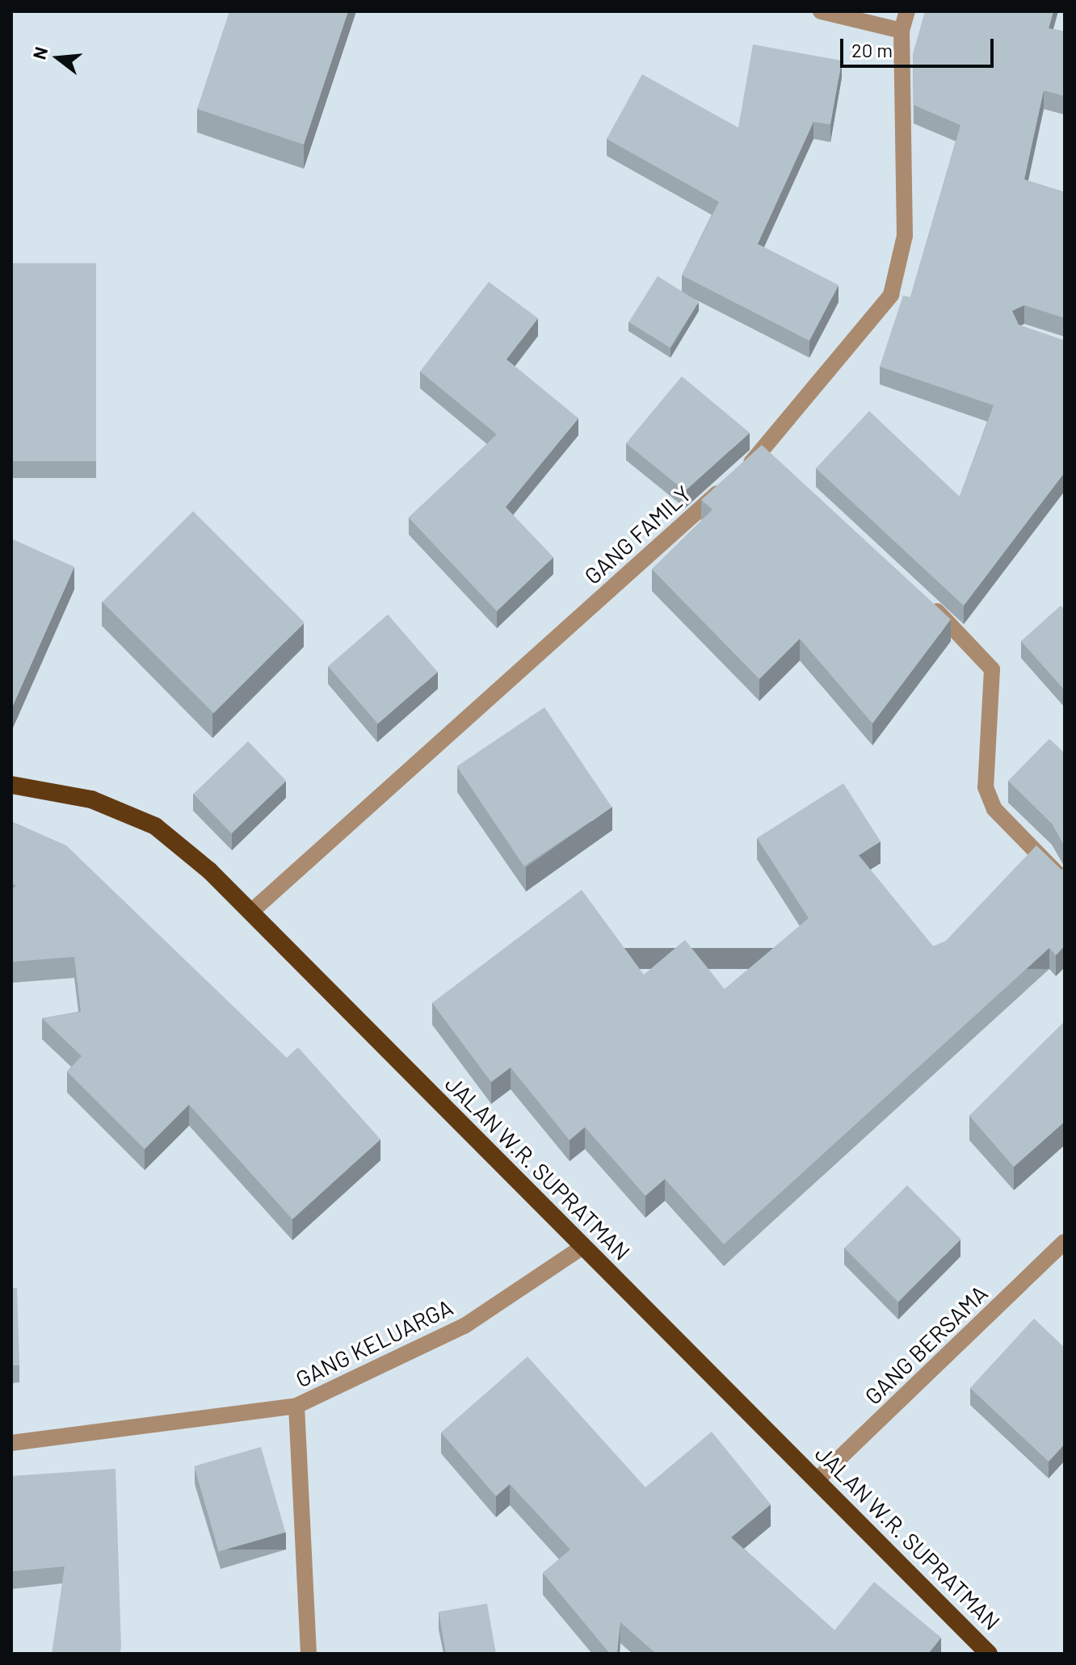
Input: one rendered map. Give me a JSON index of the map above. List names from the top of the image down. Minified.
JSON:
{"streets":{"highway":["JALAN W.R. SUPRATMAN"],"street":["GANG FAMILY","GANG KELUARGA","GANG BERSAMA"]},"crossings":[["GANG FAMILY","JALAN W.R. SUPRATMAN"],["JALAN W.R. SUPRATMAN","GANG KELUARGA"],["JALAN W.R. SUPRATMAN","GANG BERSAMA"]],"scale_bar":"20 m","north":"left"}
